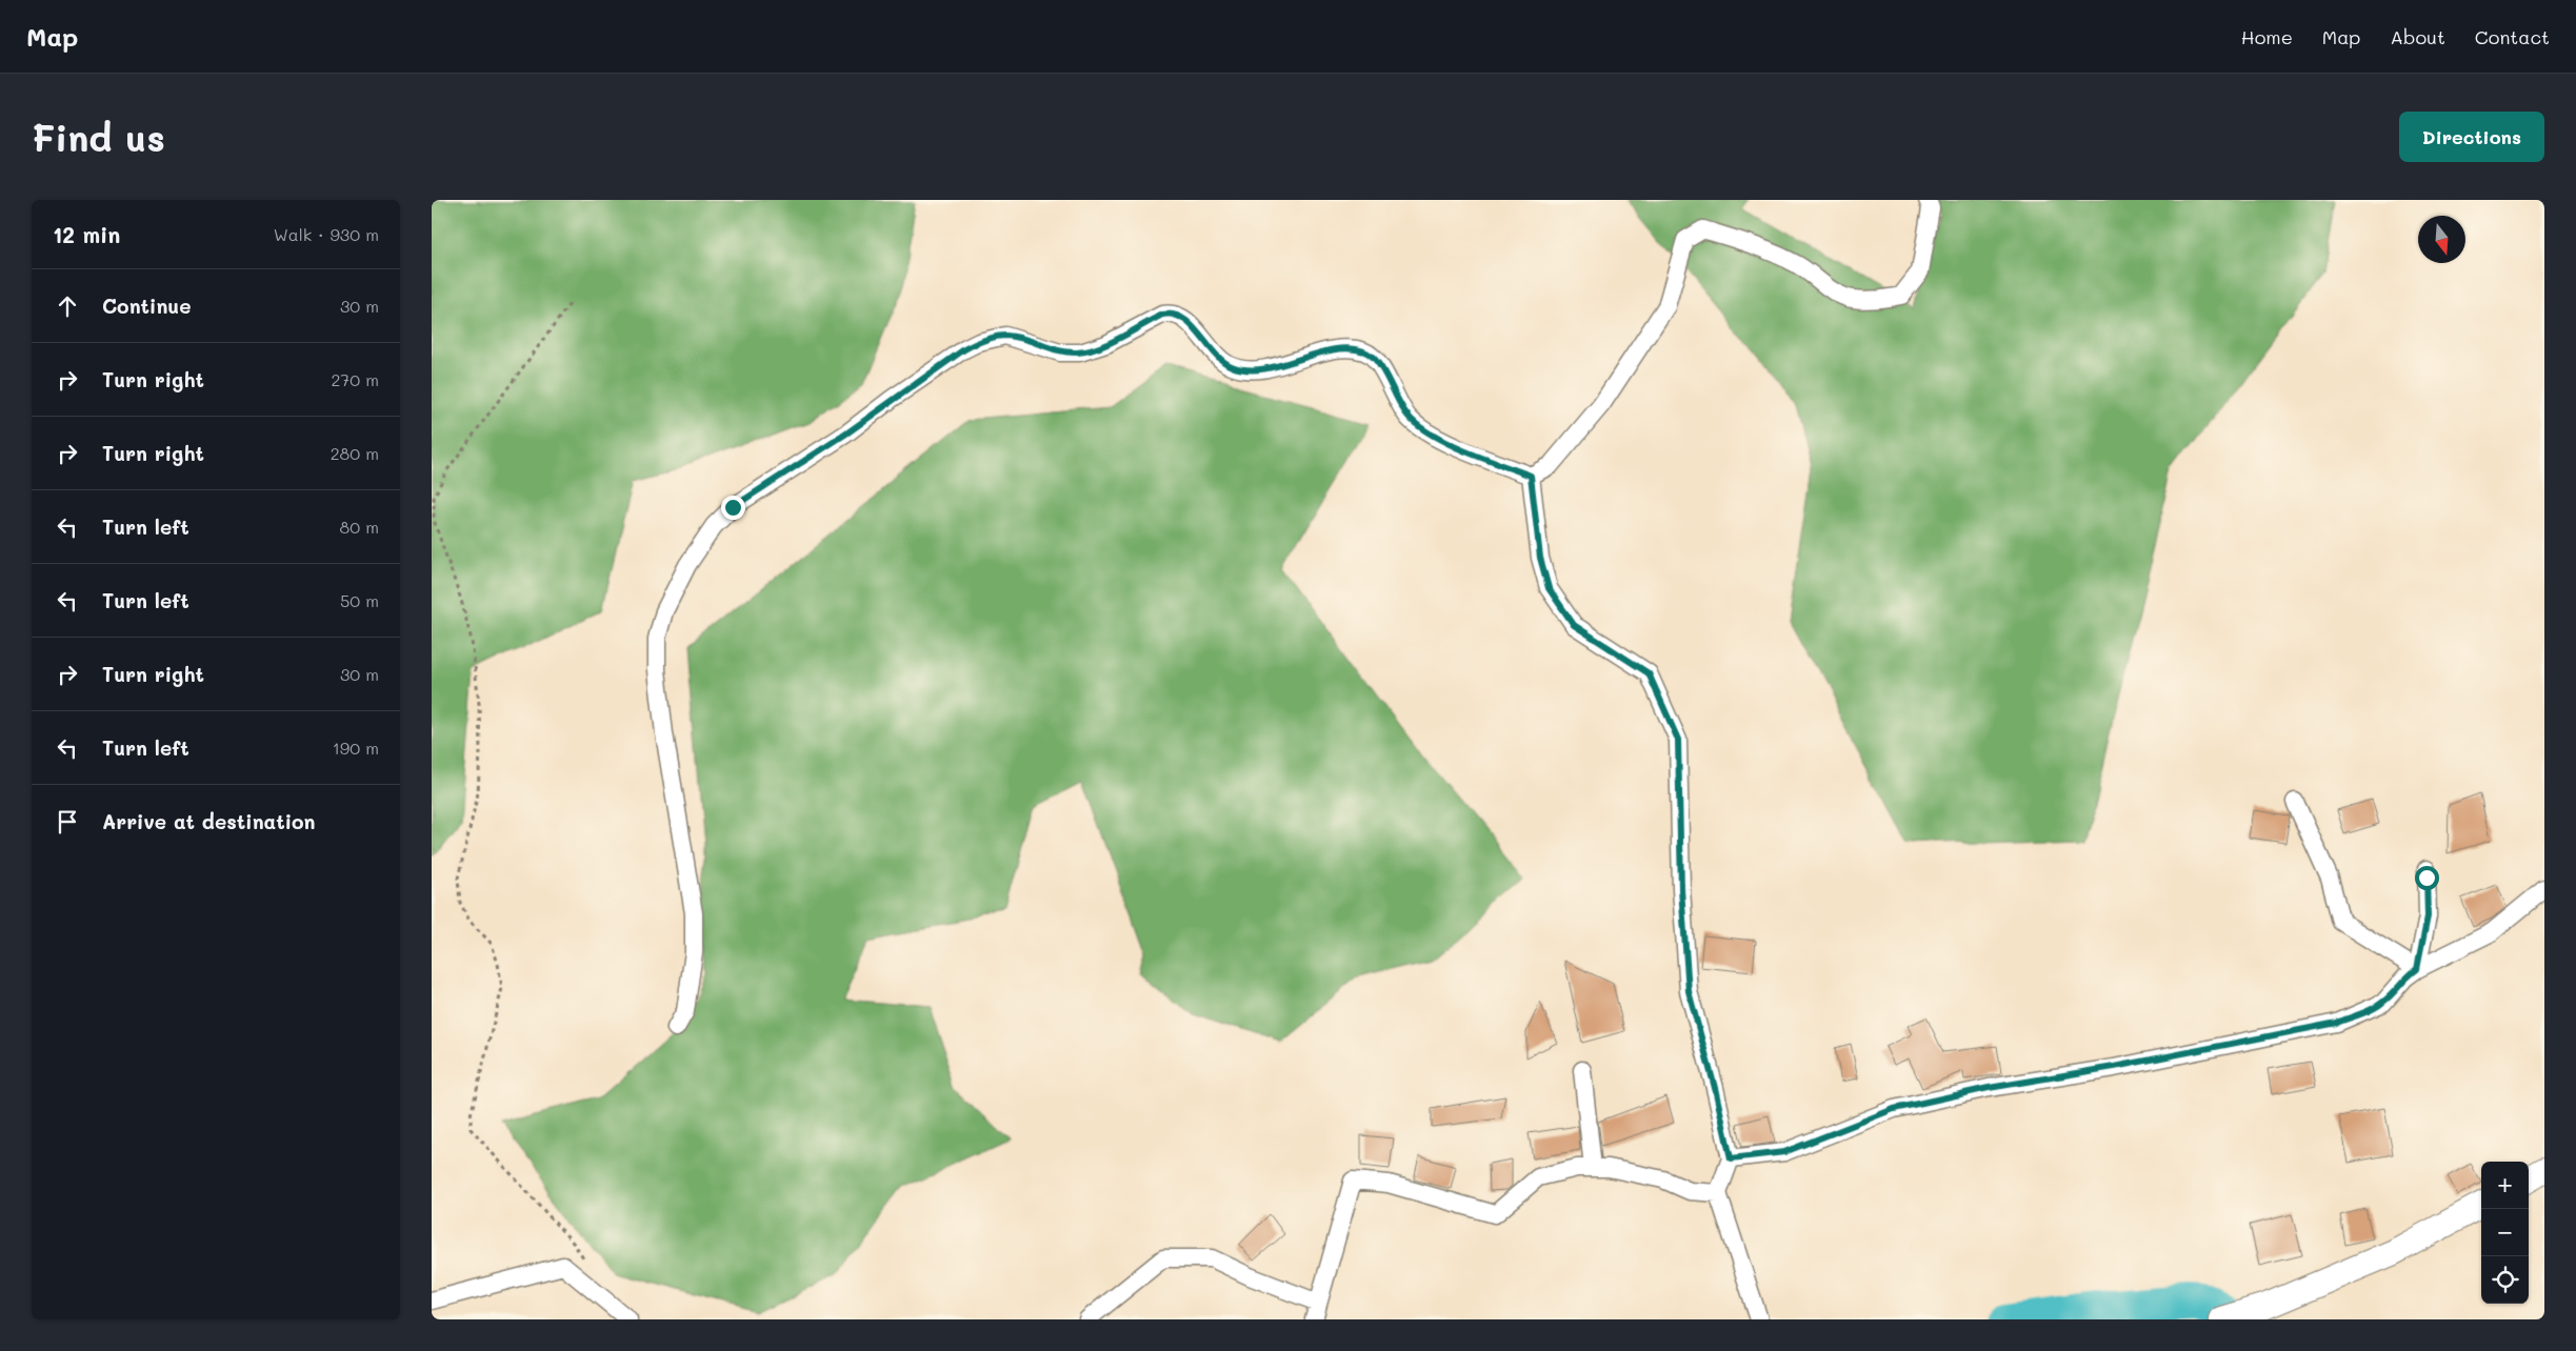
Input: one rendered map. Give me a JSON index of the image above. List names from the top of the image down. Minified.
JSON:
{"north":"bottom","page":{"header":"Map","nav":["Home","Map","About","Contact"],"buttons":"Directions","title":"Find us","heading":["12 min","Walk · 930 m"],"list":[["Continue","30 m"],["Turn right","270 m"],["Turn right","280 m"],["Turn left","80 m"],["Turn left","50 m"],["Turn right","30 m"],["Turn left","190 m"],"Arrive at destination"],"map_buttons":["+","−"]}}
